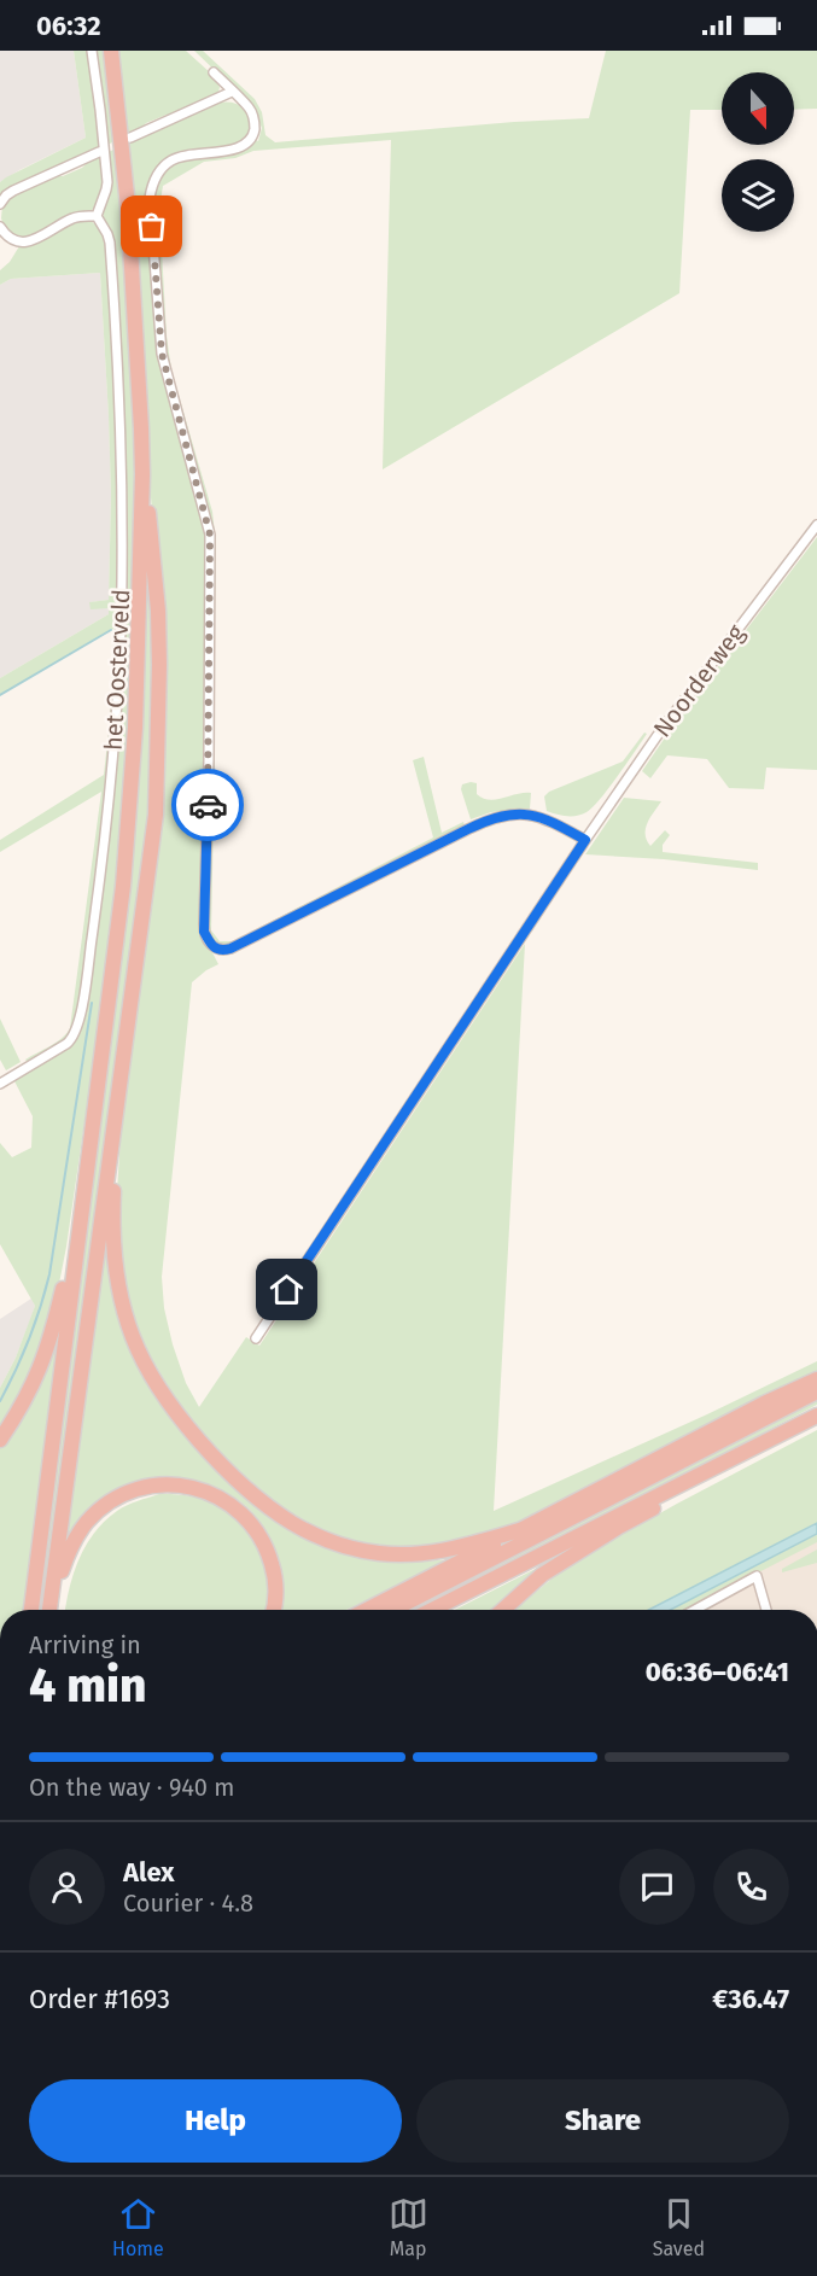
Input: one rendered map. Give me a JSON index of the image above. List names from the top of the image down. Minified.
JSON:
{"streets":{"street":["het Oosterveld","Noorderweg"]},"north":"bottom","page":{"status":"06:32","heading":["4 min","Arriving in","06:36–06:41"],"panel":["Alex","Courier · 4.8","Order #1693","€36.47"],"bar":"On the way · 940 m","buttons":["Help","Share"],"tabs":["Home","Map","Saved"]}}
